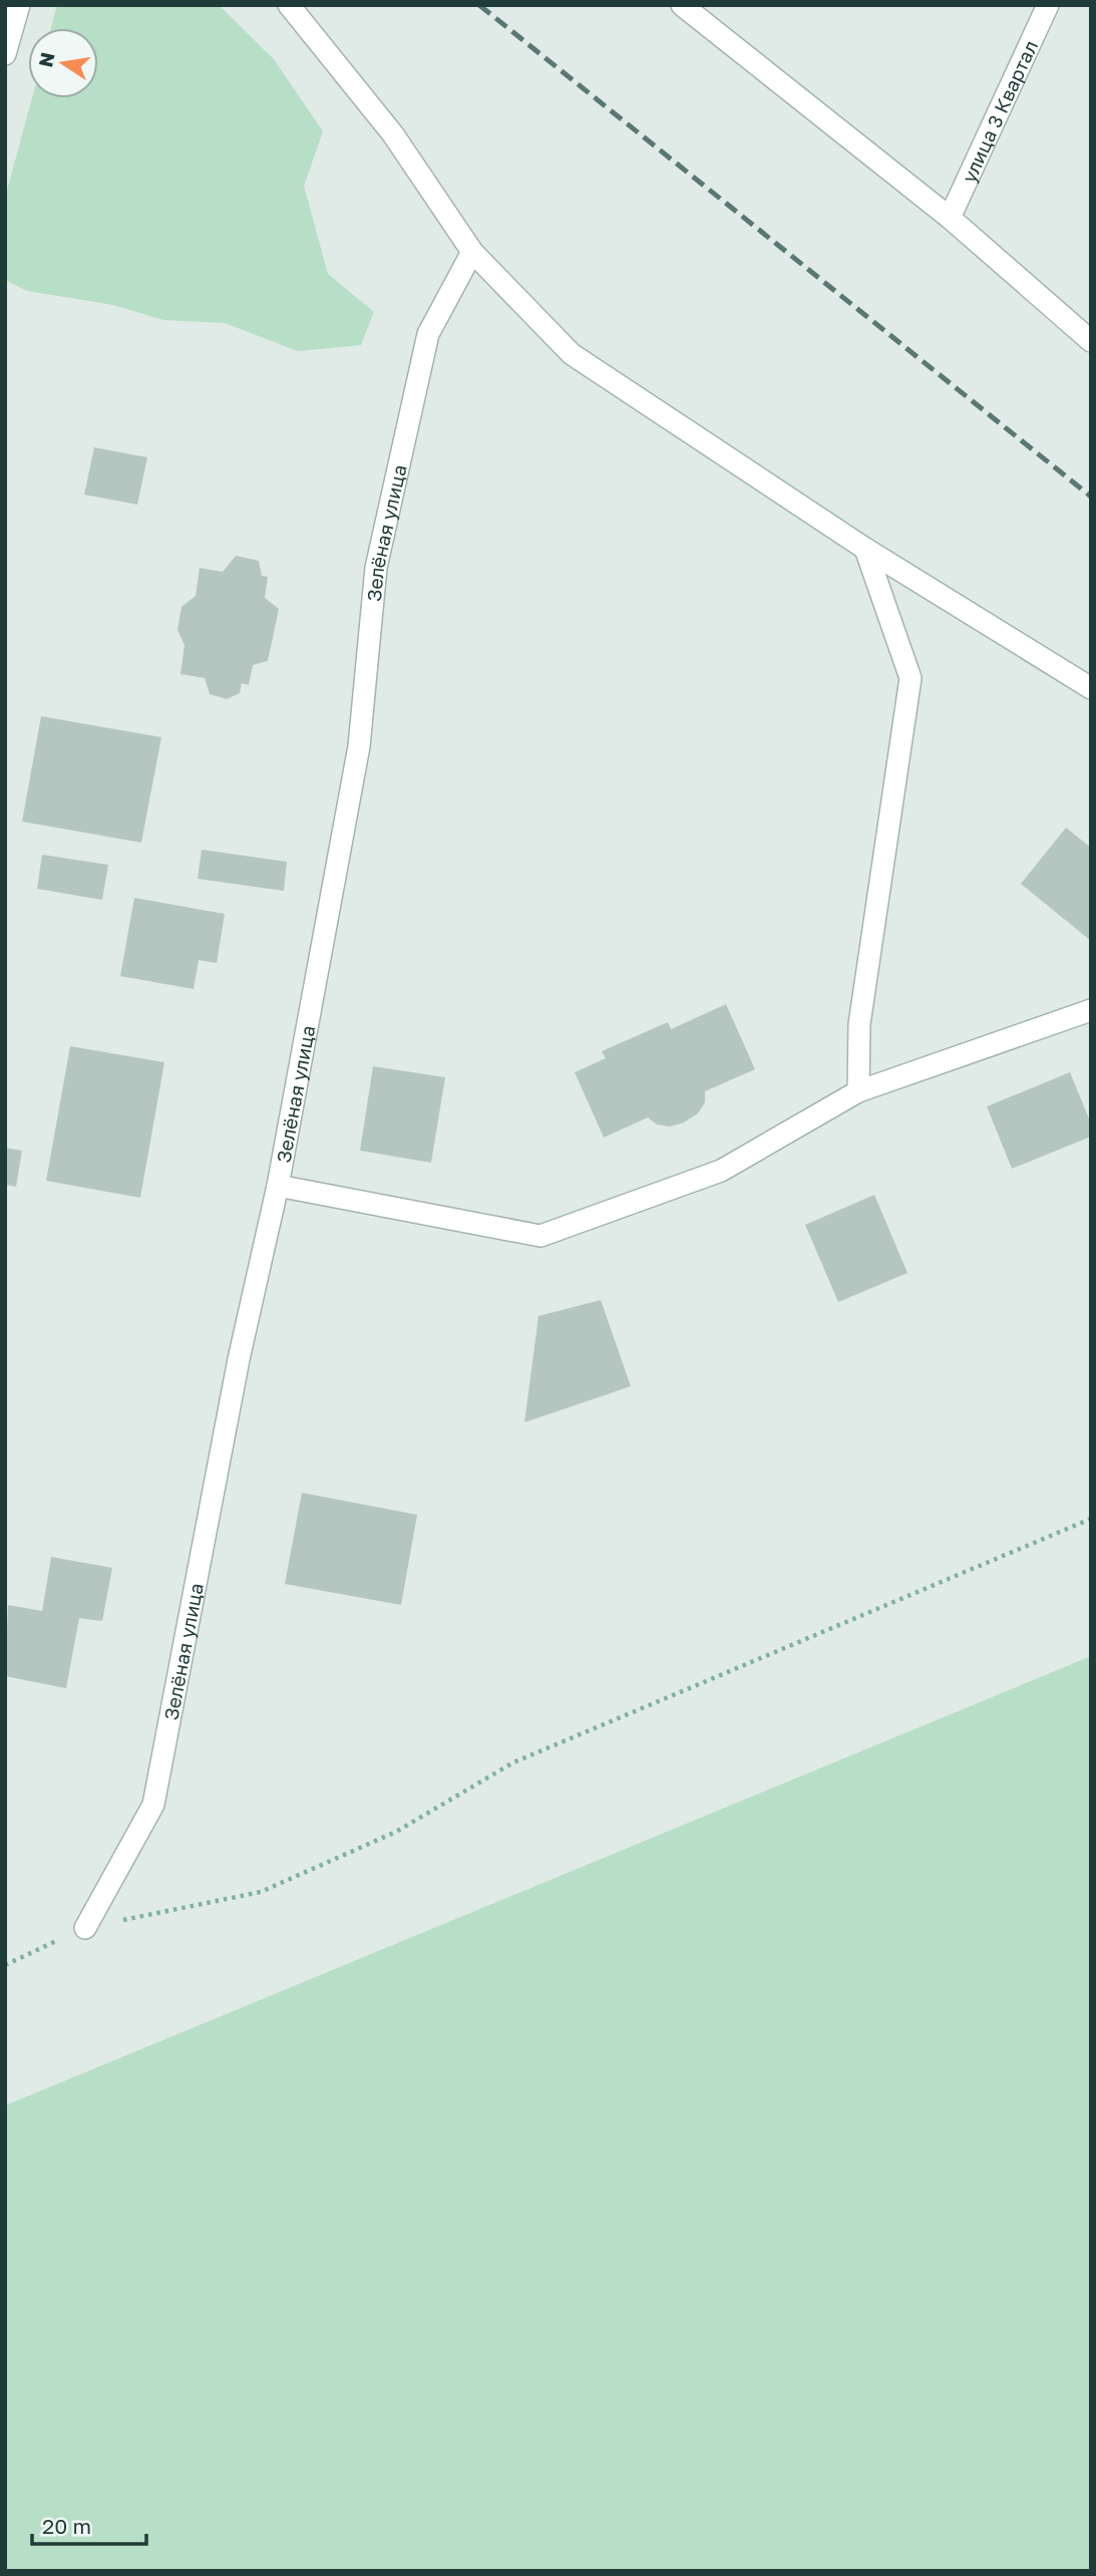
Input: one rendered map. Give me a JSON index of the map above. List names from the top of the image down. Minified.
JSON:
{"streets":{"street":["улица 3 Квартал","Зелёная улица"]},"scale_bar":"20 m","north":"left"}
